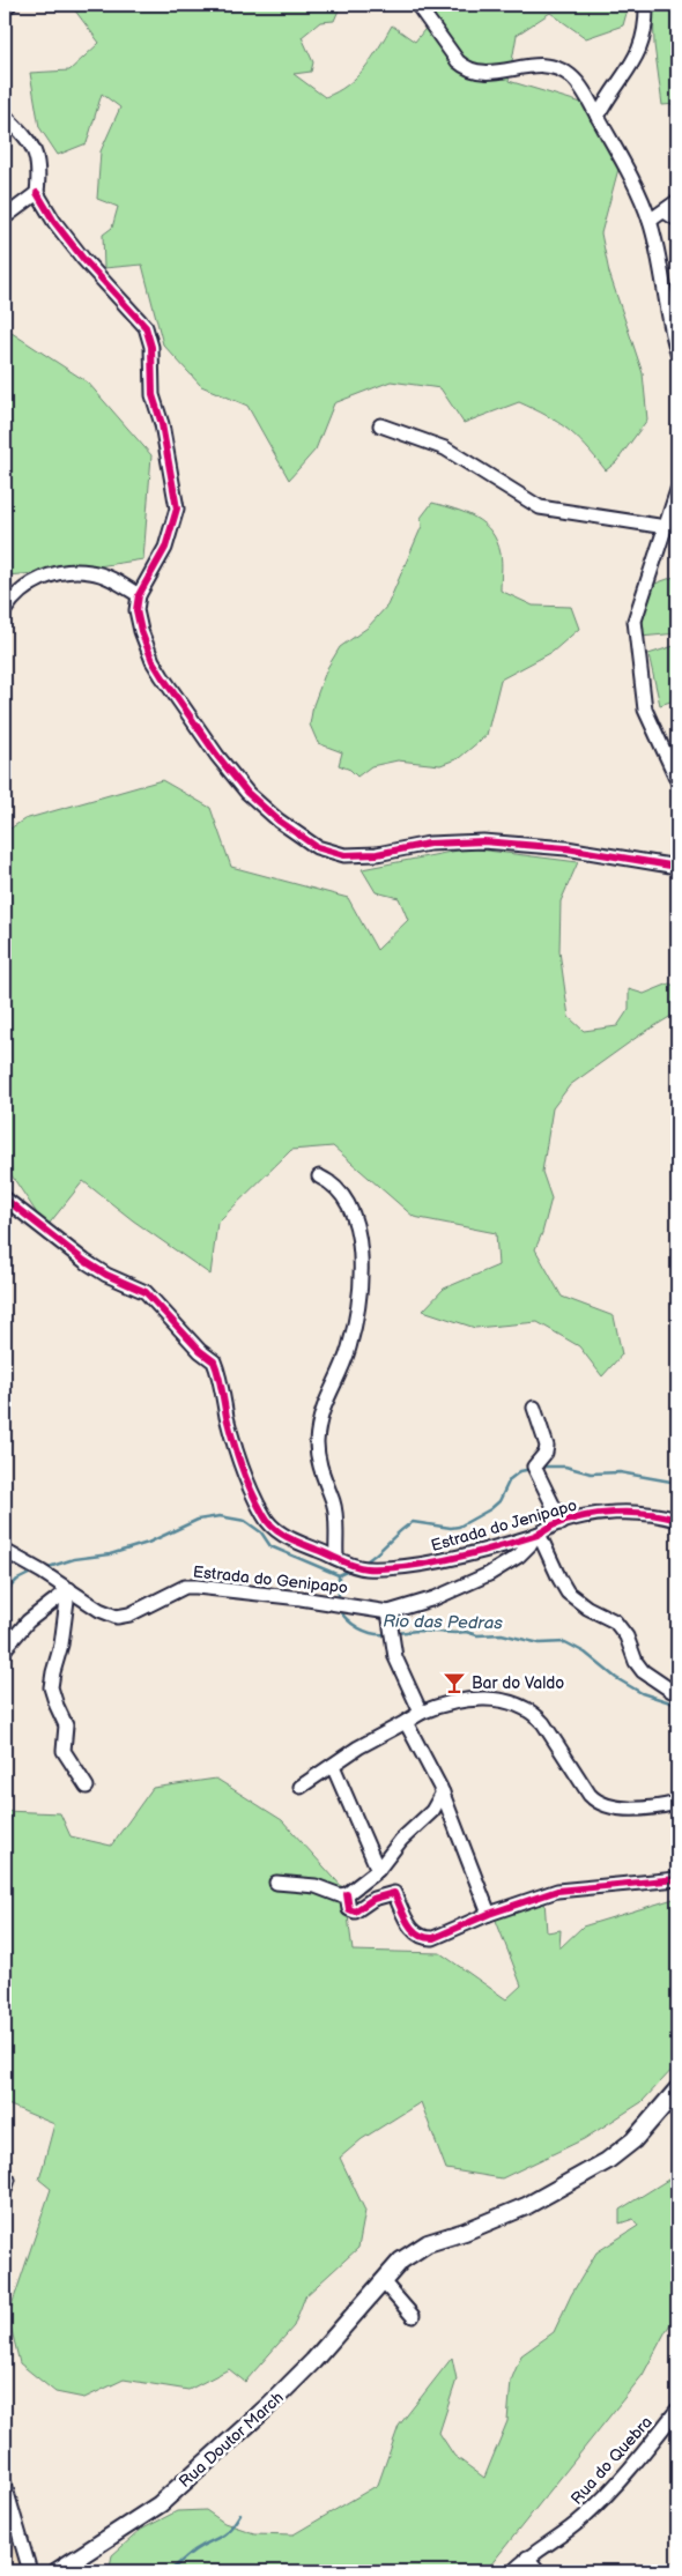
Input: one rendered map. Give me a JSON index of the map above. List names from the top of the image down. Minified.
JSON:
{"streets":{"main road":["Rua Doutor March"],"street":["Estrada do Jenipapo","Estrada do Genipapo","Rua do Quebra"]},"crossings":[["Estrada do Jenipapo","Estrada do Genipapo"]],"water":["Rio das Pedras"],"places":{"bar":["Bar do Valdo"]}}
